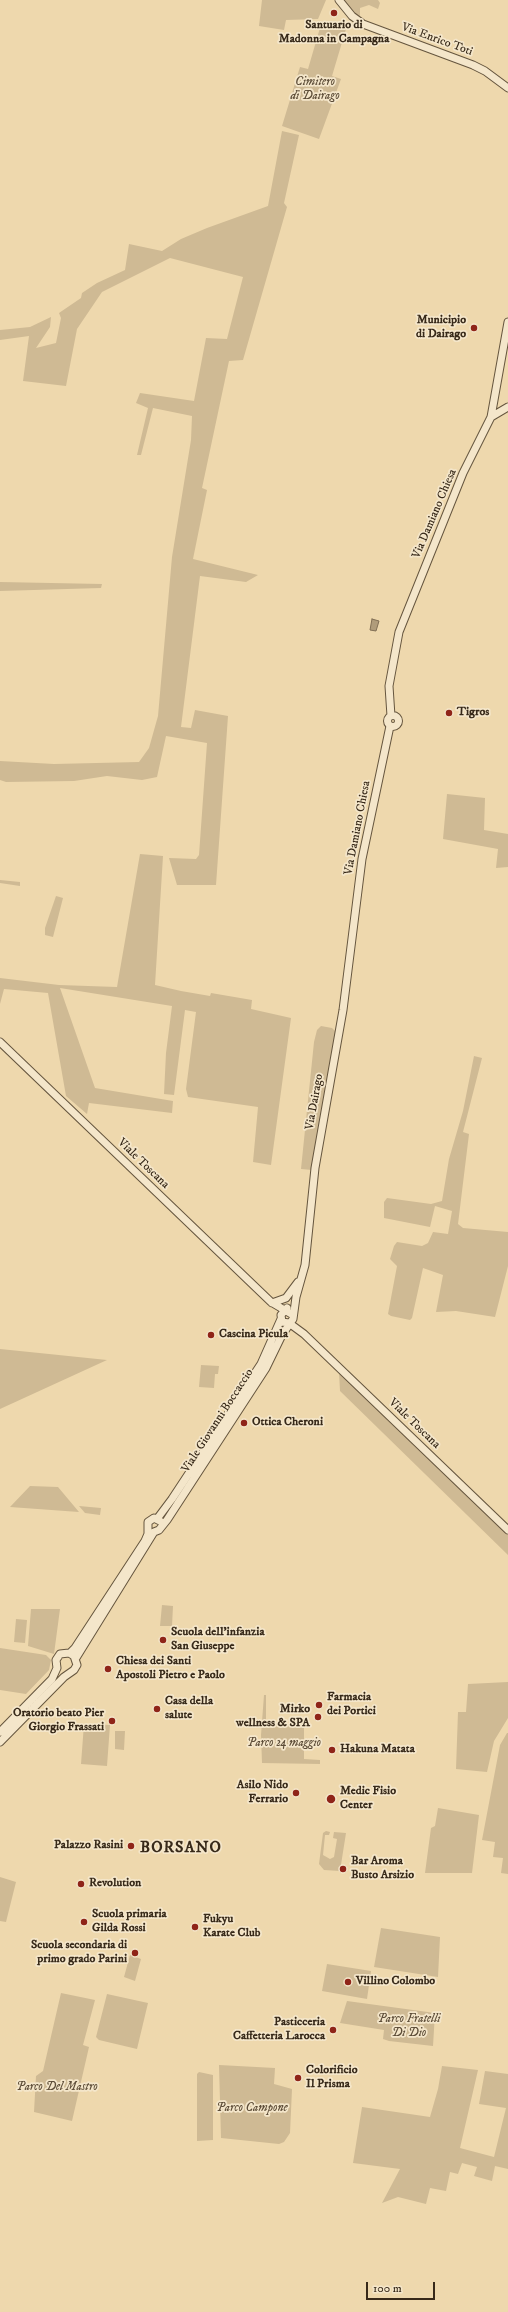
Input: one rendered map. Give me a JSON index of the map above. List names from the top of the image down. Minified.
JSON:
{"streets":{"street":["Via Enrico Toti","Via Damiano Chiesa","Via Dairago","Viale Toscana","Viale Giovanni Boccaccio"]},"crossings":[["Via Damiano Chiesa","Via Dairago"],["Via Dairago","Viale Giovanni Boccaccio"],["Viale Toscana","Viale Giovanni Boccaccio"]],"districts":["BORSANO"],"parks":["Cimitero di Dairago","Parco 24 maggio","Parco Fratelli Di Dio","Parco Del Mastro","Parco Campone"],"places":["Santuario di Madonna in Campagna","Municipio di Dairago","Tigros","Cascina Picula","Ottica Cheroni","Scuola dell'infanzia San Giuseppe","Chiesa dei Santi Apostoli Pietro e Paolo","Farmacia dei Portici","Casa della salute","Mirko wellness & SPA","Oratorio beato Pier Giorgio Frassati","Hakuna Matata","Asilo Nido Ferrario","Medic Fisio Center","Palazzo Rasini","Bar Aroma Busto Arsizio","Revolution","Scuola primaria Gilda Rossi","Fukyu Karate Club","Scuola secondaria di primo grado Parini","Villino Colombo","Pasticceria Caffetteria Larocca","Colorificio Il Prisma"],"scale_bar":"100 m"}
